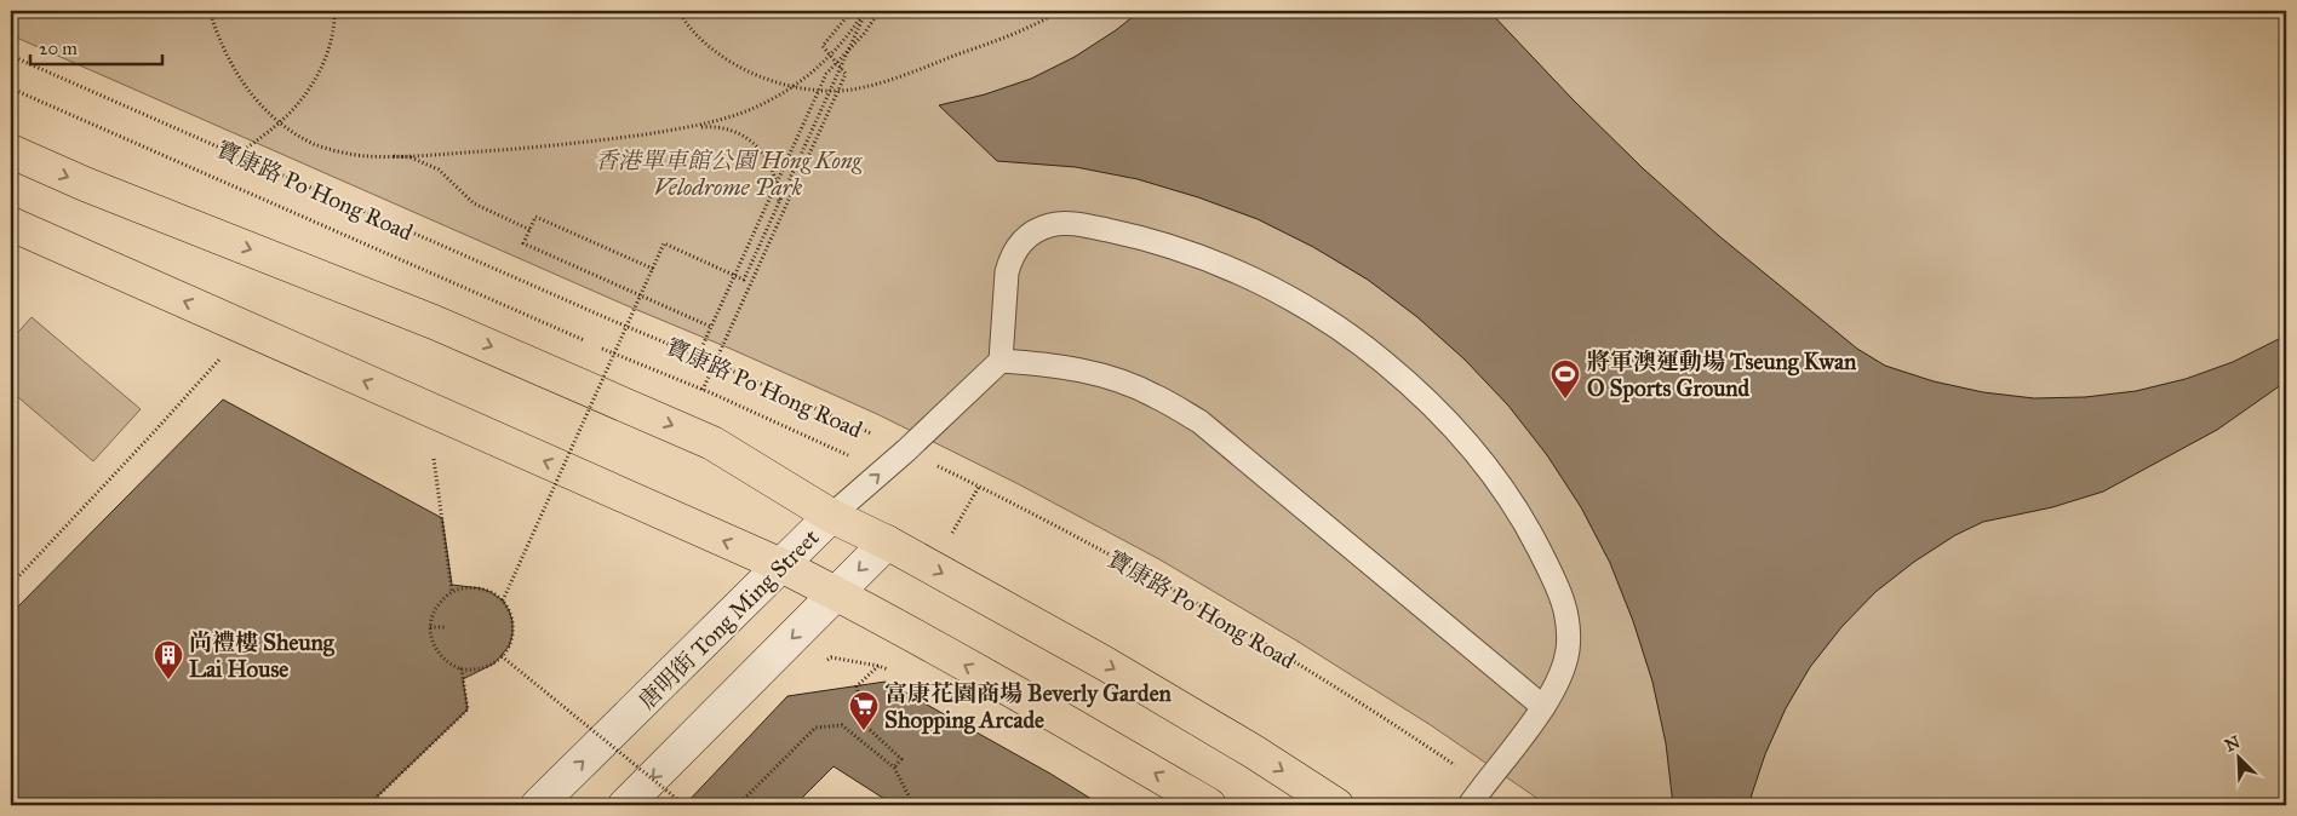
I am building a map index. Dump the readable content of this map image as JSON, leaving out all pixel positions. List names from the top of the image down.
{
  "streets": {
    "main road": ["唐明街 Tong Ming Street"],
    "path": ["寶康路 Po Hong Road"]
  },
  "crossings": [
    ["寶康路 Po Hong Road", "唐明街 Tong Ming Street"]
  ],
  "one_way": ["唐明街 Tong Ming Street"],
  "parks": ["香港單車館公園 Hong Kong Velodrome Park"],
  "places": {
    "sports": ["將軍澳運動場 Tseung Kwan O Sports Ground"],
    "building": ["尚禮樓 Sheung Lai House"],
    "supermarket": ["富康花園商場 Beverly Garden Shopping Arcade"]
  },
  "scale_bar": "20 m",
  "north": "top left"
}
